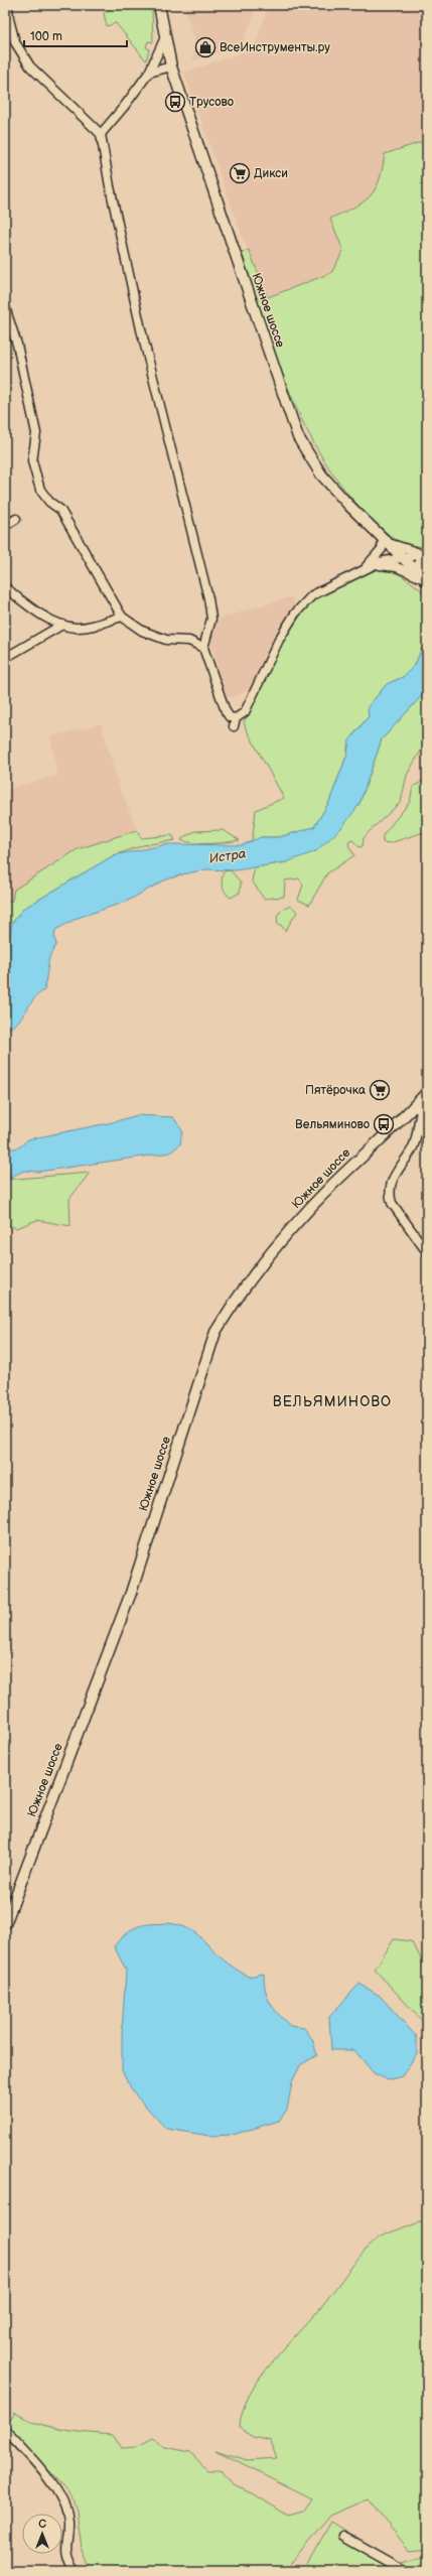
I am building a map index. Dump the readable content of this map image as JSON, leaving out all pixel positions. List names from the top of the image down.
{
  "streets": {
    "main road": ["Южное шоссе"]
  },
  "districts": ["ВЕЛЬЯМИНОВО"],
  "water": ["Истра"],
  "places": {
    "shop": ["ВсеИнструменты.ру"],
    "bus stop": ["Трусово", "Вельяминово"],
    "supermarket": ["Дикси", "Пятёрочка"]
  },
  "scale_bar": "100 m",
  "north": "top"
}
